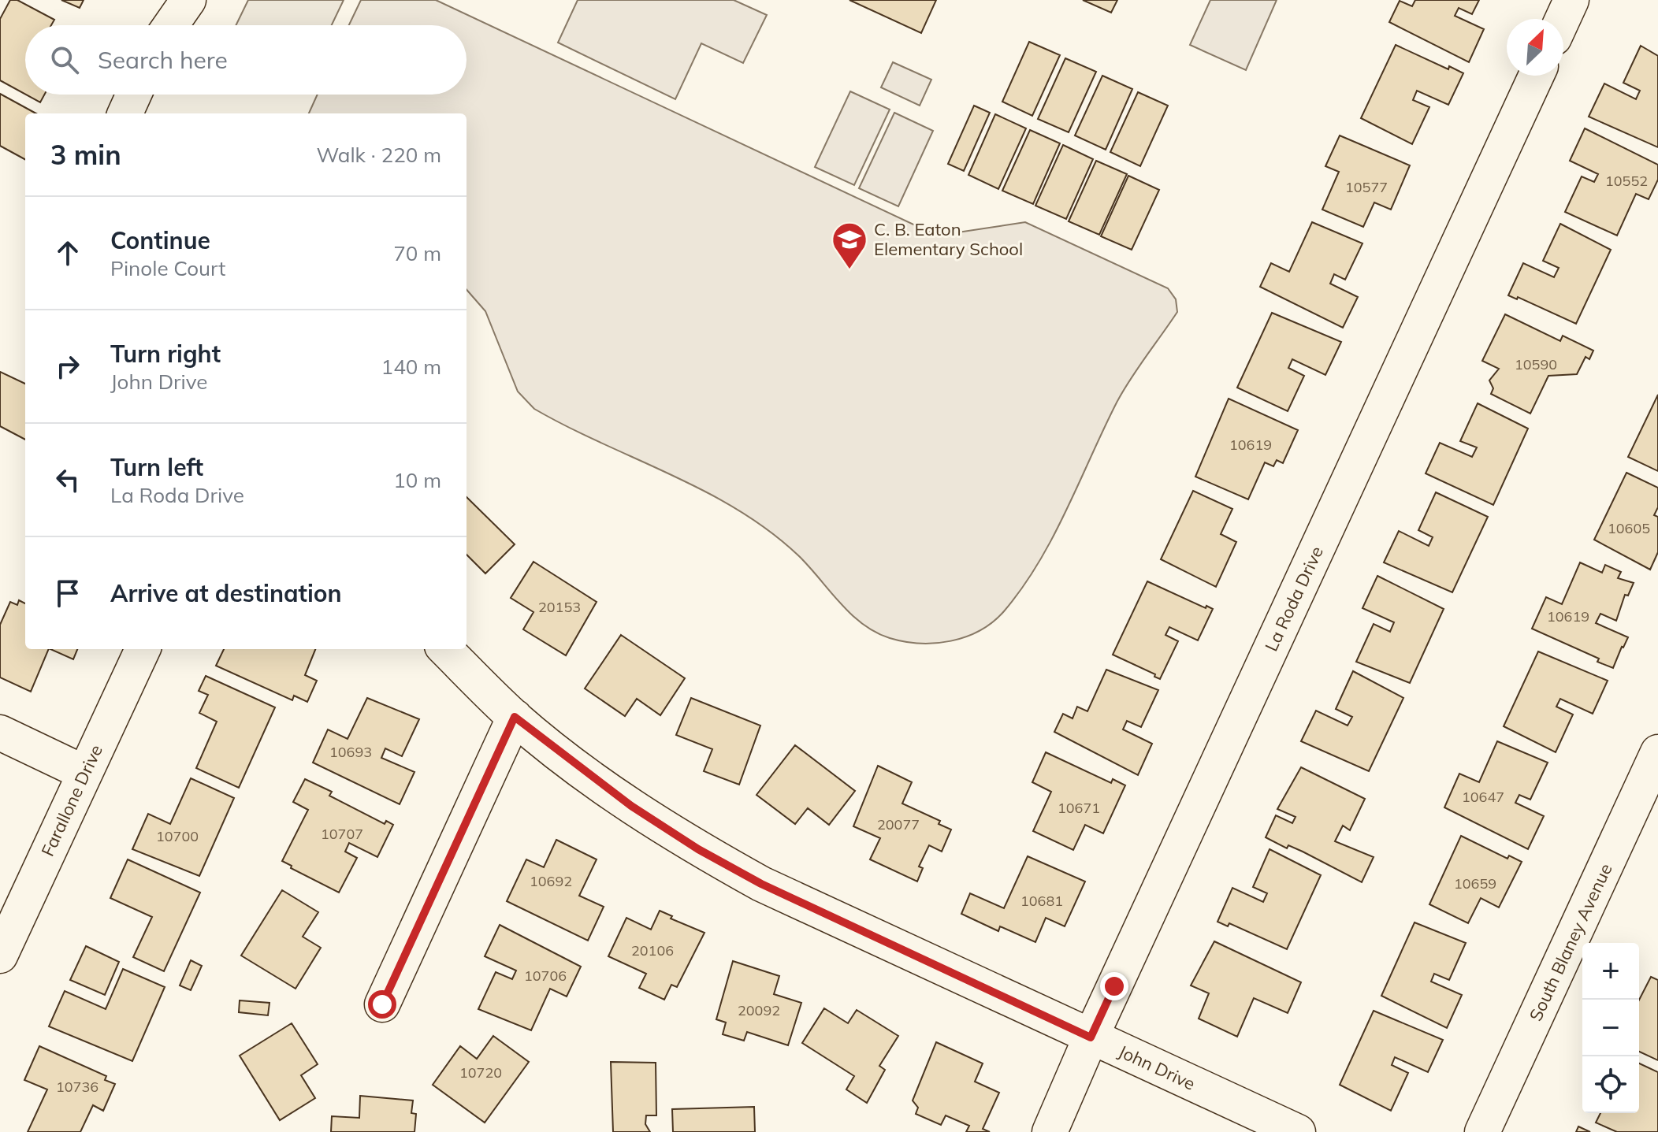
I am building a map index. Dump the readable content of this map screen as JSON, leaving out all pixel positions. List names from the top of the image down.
{
  "streets": {
    "street": [
      "La Roda Drive",
      "Farallone Drive",
      "South Blaney Avenue",
      "John Drive"
    ]
  },
  "crossings": [
    ["La Roda Drive", "John Drive"]
  ],
  "places": {
    "school or university": ["C. B. Eaton Elementary School"]
  },
  "house_numbers": [
    "10552",
    "10577",
    "10590",
    "10619",
    "10605",
    "20153",
    "10619",
    "10693",
    "10647",
    "10671",
    "20077",
    "10707",
    "10700",
    "10692",
    "10659",
    "10681",
    "20106",
    "10706",
    "20092",
    "10720",
    "10736"
  ],
  "north": "top right",
  "page": {
    "search": "Search here",
    "heading": ["3 min", "Walk · 220 m"],
    "list": [
      ["Continue", "Pinole Court", "70 m"],
      ["Turn right", "John Drive", "140 m"],
      ["Turn left", "La Roda Drive", "10 m"],
      "Arrive at destination"
    ],
    "map_buttons": ["+", "−"]
  }
}
